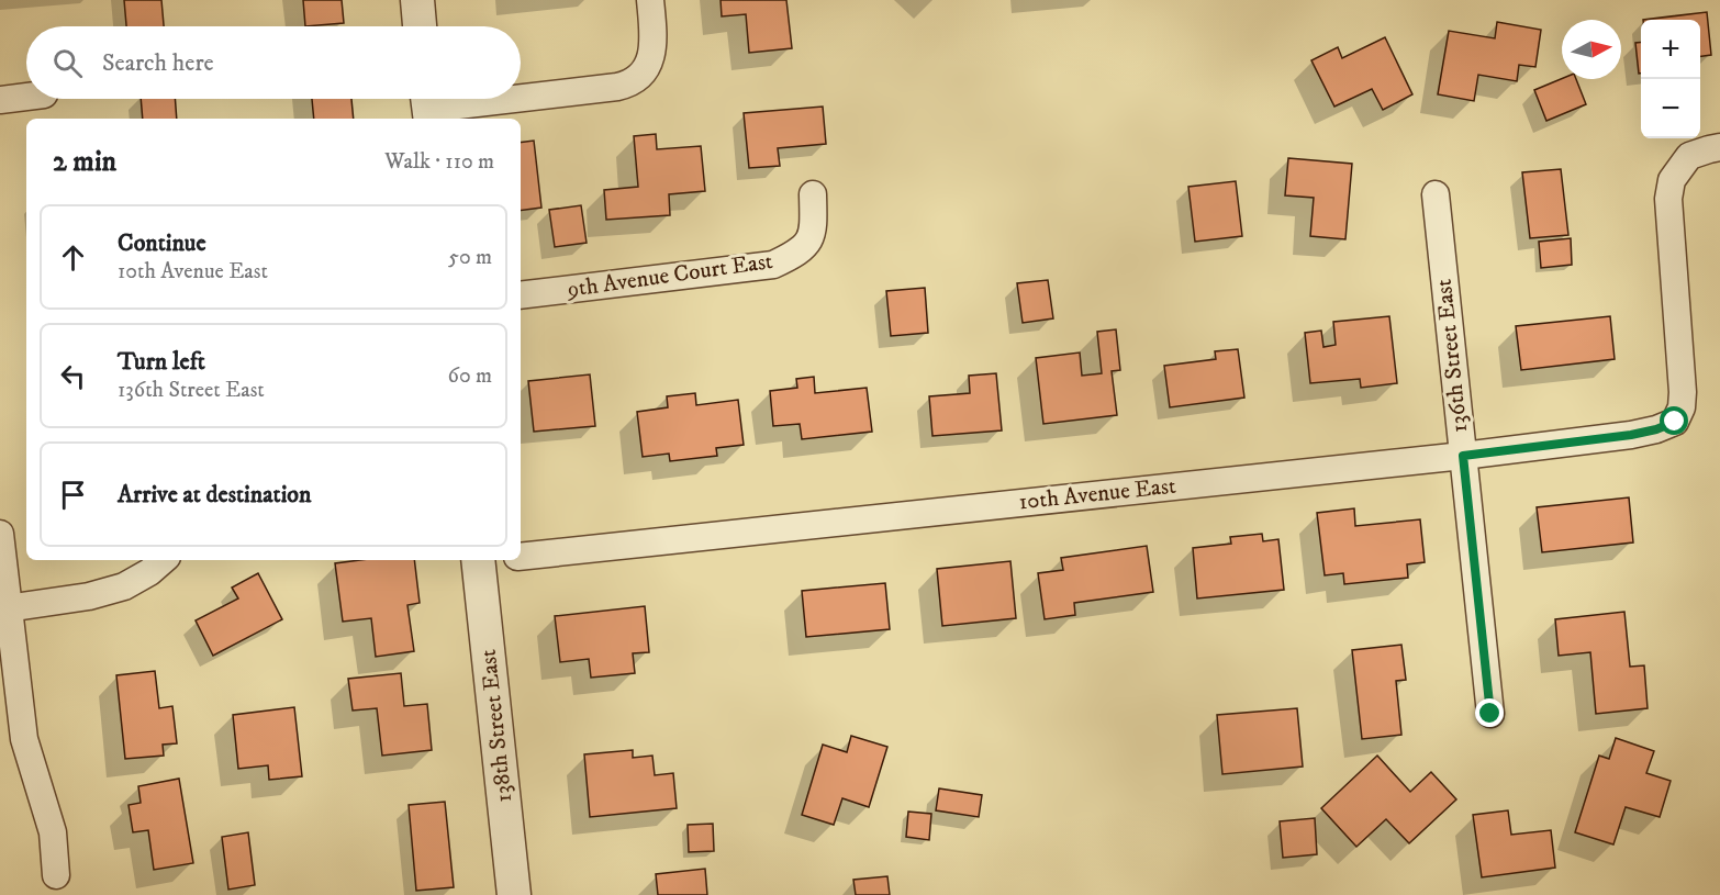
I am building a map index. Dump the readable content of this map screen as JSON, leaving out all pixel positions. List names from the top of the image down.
{
  "streets": {
    "street": [
      "9th Avenue Court East",
      "136th Street East",
      "10th Avenue East",
      "138th Street East"
    ]
  },
  "crossings": [
    ["136th Street East", "10th Avenue East"]
  ],
  "north": "right",
  "page": {
    "map_buttons": ["+", "−"],
    "search": "Search here",
    "heading": ["2 min", "Walk · 110 m"],
    "list": [
      ["Continue", "10th Avenue East", "50 m"],
      ["Turn left", "136th Street East", "60 m"],
      "Arrive at destination"
    ]
  }
}
